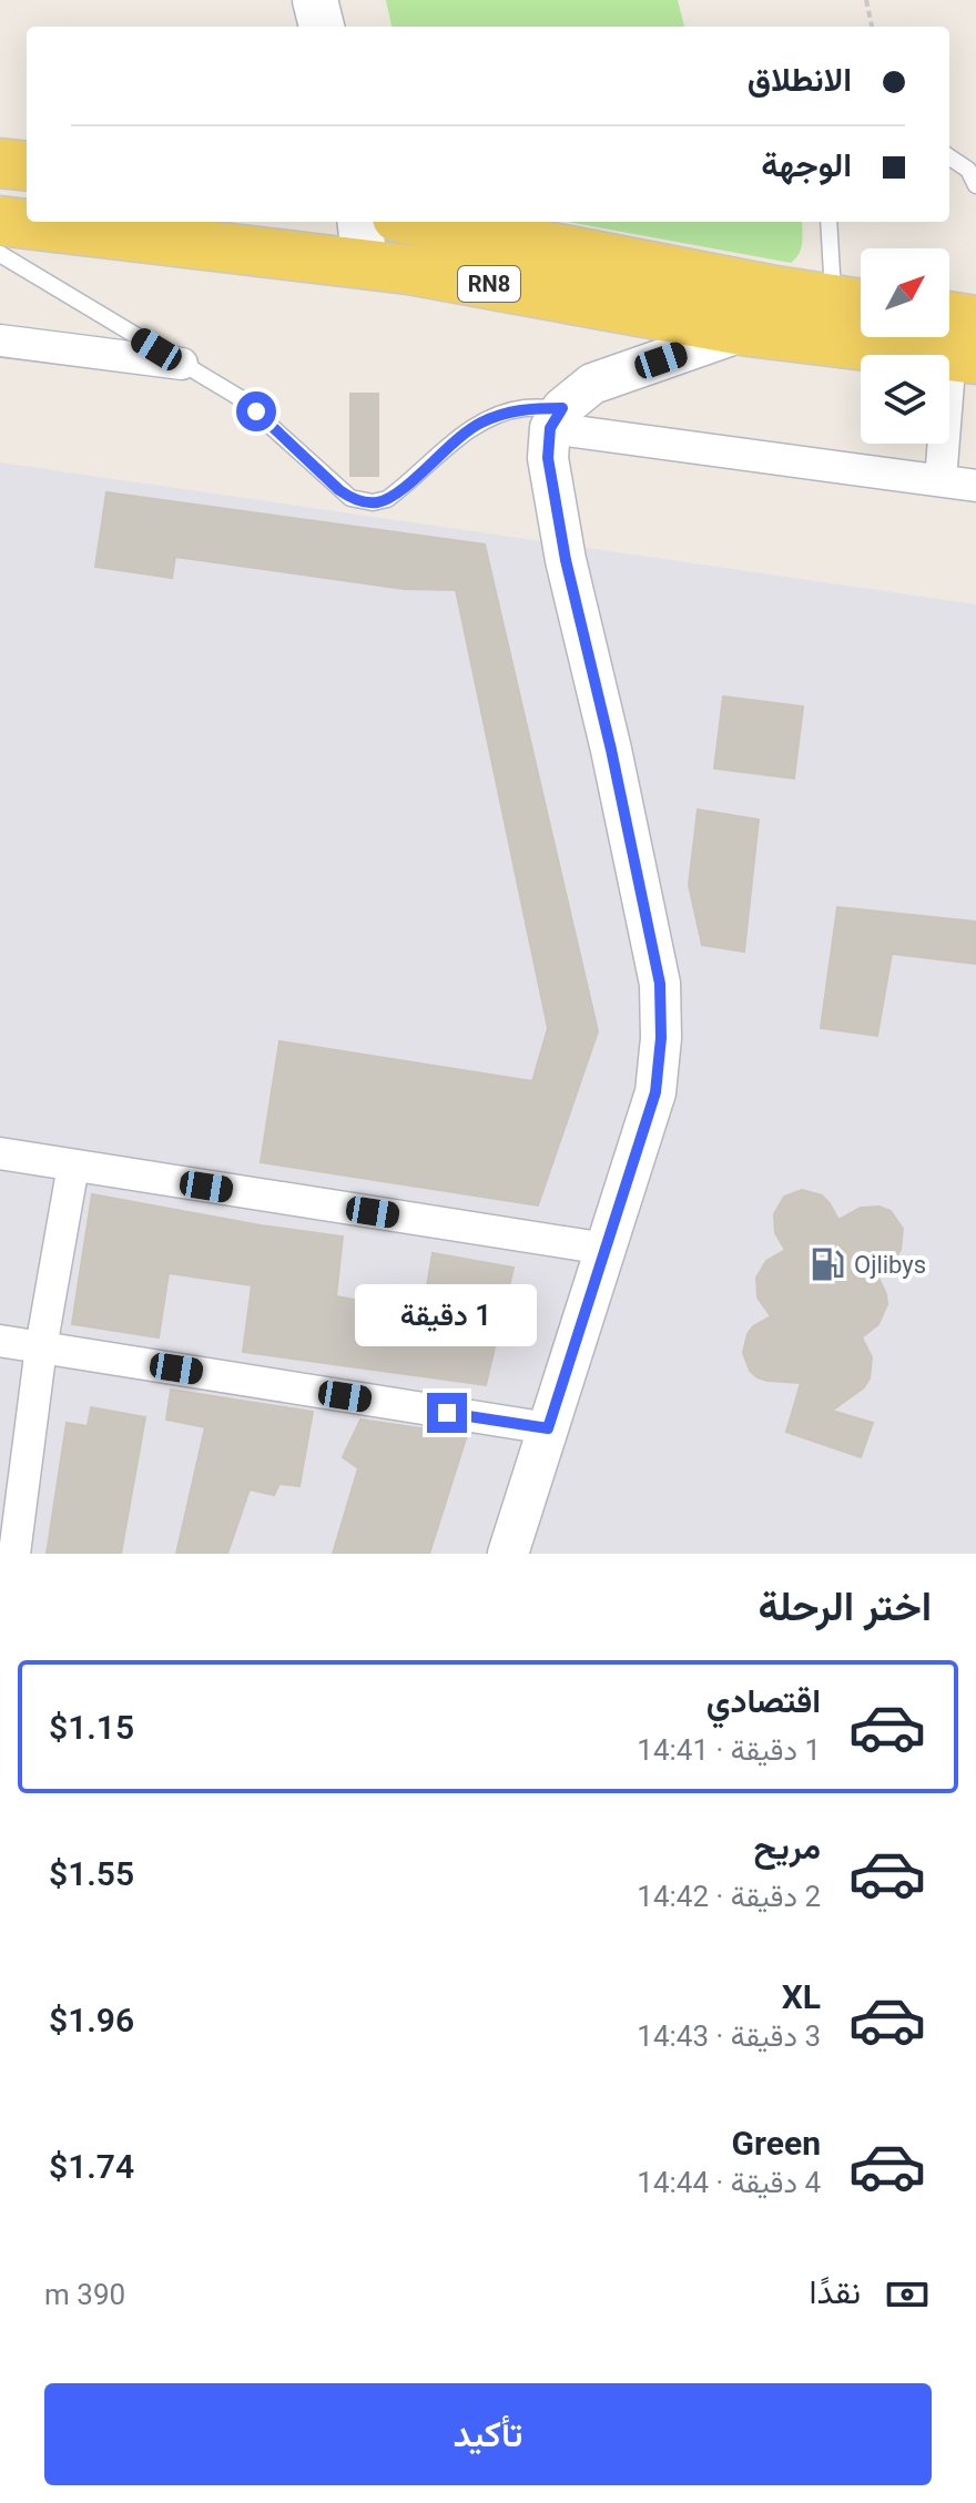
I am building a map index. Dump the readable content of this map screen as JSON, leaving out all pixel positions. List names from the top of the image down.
{
  "streets": {
    "main road": ["RN8"]
  },
  "places": {
    "fuel station": ["Ojlibys"]
  },
  "north": "top right",
  "page": {
    "banner": ["الانطلاق", "الوجهة"],
    "bubble": "1 دقيقة",
    "heading": "اختر الرحلة",
    "list": [
      {
        "name": "اقتصادي",
        "note": "1 دقيقة · 14:41",
        "value": "$1.15"
      },
      {
        "name": "مريح",
        "note": "2 دقيقة · 14:42",
        "value": "$1.55"
      },
      {
        "name": "XL",
        "note": "3 دقيقة · 14:43",
        "value": "$1.96"
      },
      {
        "name": "Green",
        "note": "4 دقيقة · 14:44",
        "value": "$1.74"
      }
    ],
    "pay": ["نقدًا", "390 m"],
    "buttons": "تأكيد"
  }
}
